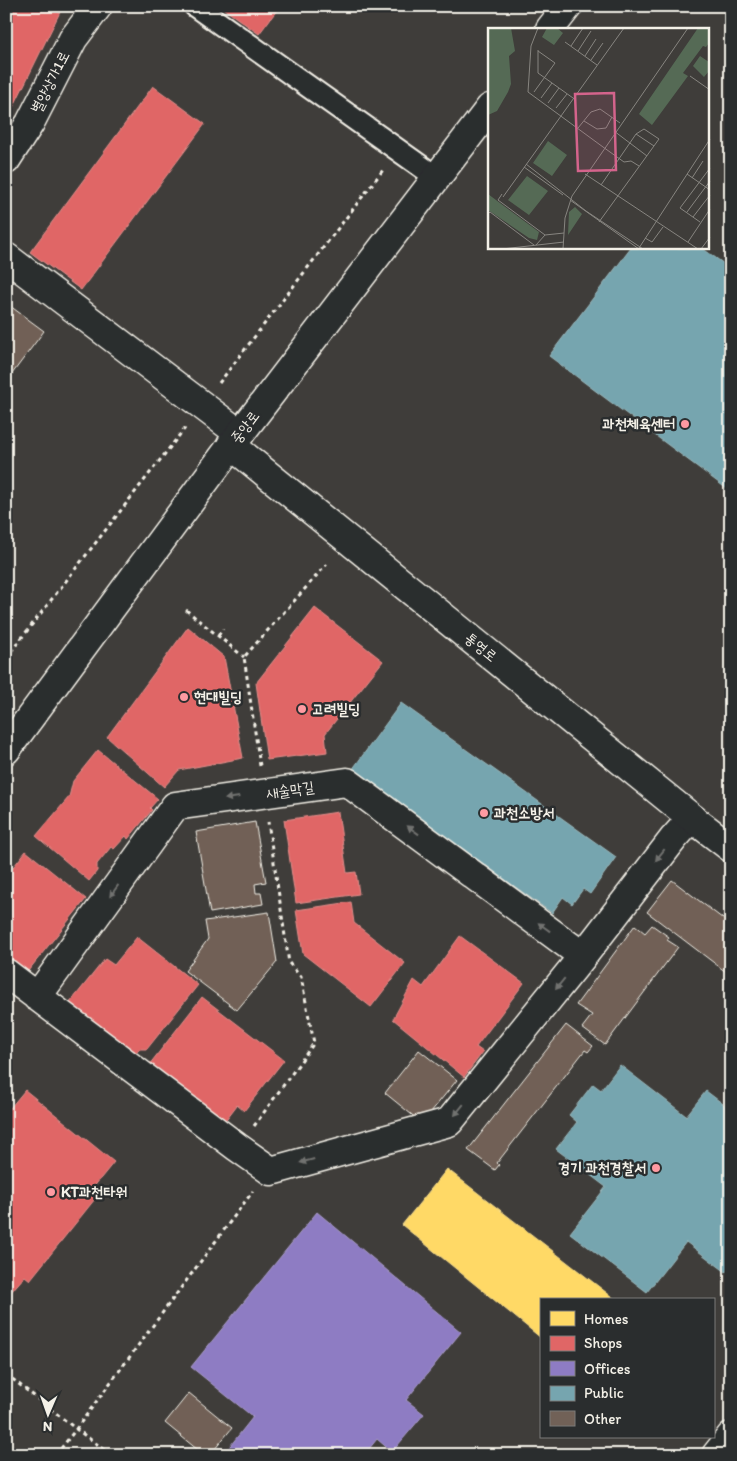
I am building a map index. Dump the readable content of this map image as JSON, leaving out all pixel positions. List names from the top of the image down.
{
  "streets": {
    "street": [
      "별양상가1로",
      "중앙로",
      "통영로",
      "새술막길"
    ]
  },
  "crossings": [
    ["중앙로", "통영로"]
  ],
  "places": [
    "과천체육센터",
    "현대빌딩",
    "고려빌딩",
    "과천소방서",
    "경기 과천경찰서",
    "KT과천타워"
  ],
  "legend": [
    "Homes",
    "Shops",
    "Offices",
    "Public",
    "Other"
  ],
  "north": "bottom"
}
